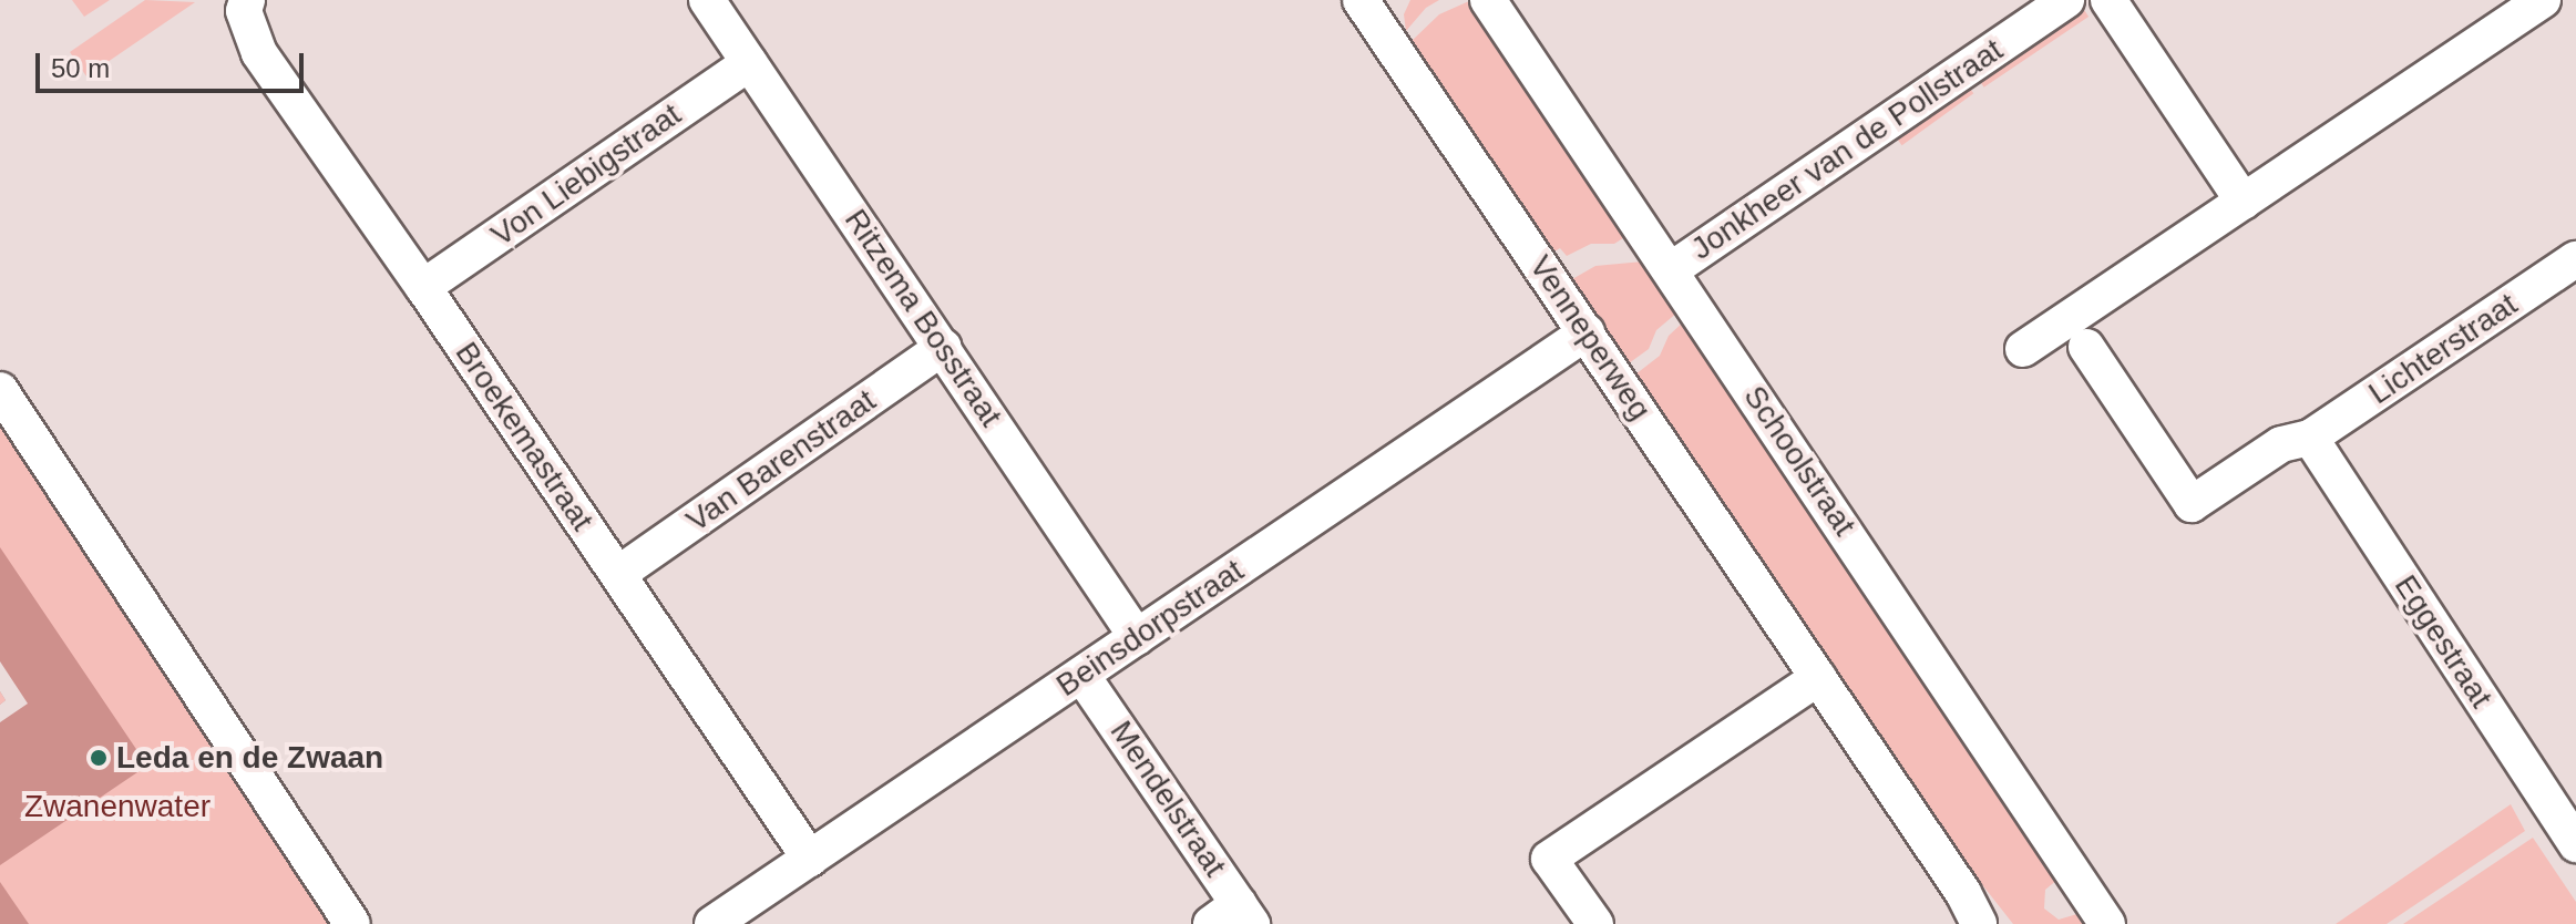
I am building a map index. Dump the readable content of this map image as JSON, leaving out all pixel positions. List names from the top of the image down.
{
  "streets": {
    "street": [
      "Jonkheer van de Pollstraat",
      "Von Liebigstraat",
      "Ritzema Bosstraat",
      "Venneperweg",
      "Lichterstraat",
      "Broekemastraat",
      "Van Barenstraat",
      "Schoolstraat",
      "Beinsdorpstraat",
      "Eggestraat",
      "Mendelstraat"
    ]
  },
  "crossings": [
    ["Jonkheer van de Pollstraat", "Schoolstraat"],
    ["Von Liebigstraat", "Ritzema Bosstraat"],
    ["Von Liebigstraat", "Broekemastraat"],
    ["Ritzema Bosstraat", "Van Barenstraat"],
    ["Ritzema Bosstraat", "Beinsdorpstraat"],
    ["Venneperweg", "Beinsdorpstraat"],
    ["Lichterstraat", "Eggestraat"],
    ["Broekemastraat", "Van Barenstraat"],
    ["Broekemastraat", "Beinsdorpstraat"],
    ["Beinsdorpstraat", "Mendelstraat"]
  ],
  "parks": ["Zwanenwater"],
  "places": ["Leda en de Zwaan"],
  "scale_bar": "50 m"
}
